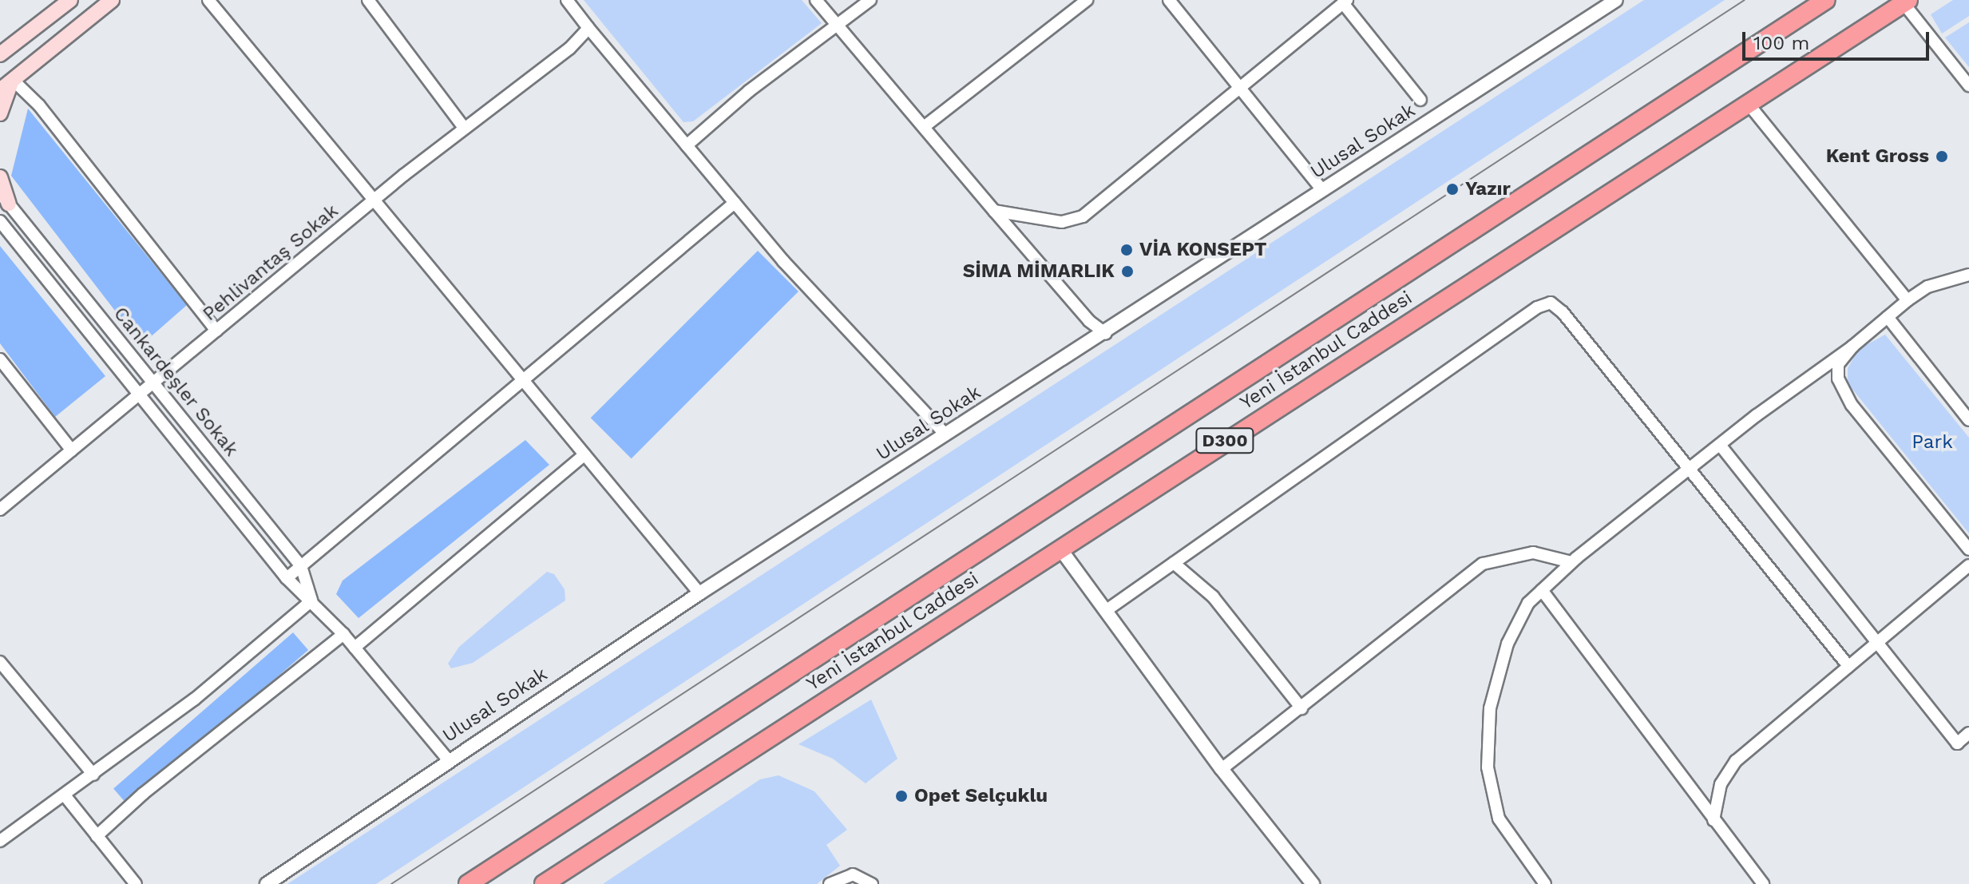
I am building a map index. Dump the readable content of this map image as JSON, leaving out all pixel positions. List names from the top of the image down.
{
  "streets": {
    "highway": ["Yeni İstanbul Caddesi", "D300"],
    "street": ["Ulusal Sokak", "Pehlivantaş Sokak", "Cankardeşler Sokak"]
  },
  "crossings": [
    ["Ulusal Sokak", "Cankardeşler Sokak"],
    ["Pehlivantaş Sokak", "Cankardeşler Sokak"]
  ],
  "parks": ["Park"],
  "places": [
    "Kent Gross",
    "Yazır",
    "VİA KONSEPT",
    "SİMA MİMARLIK",
    "Opet Selçuklu"
  ],
  "scale_bar": "100 m"
}
